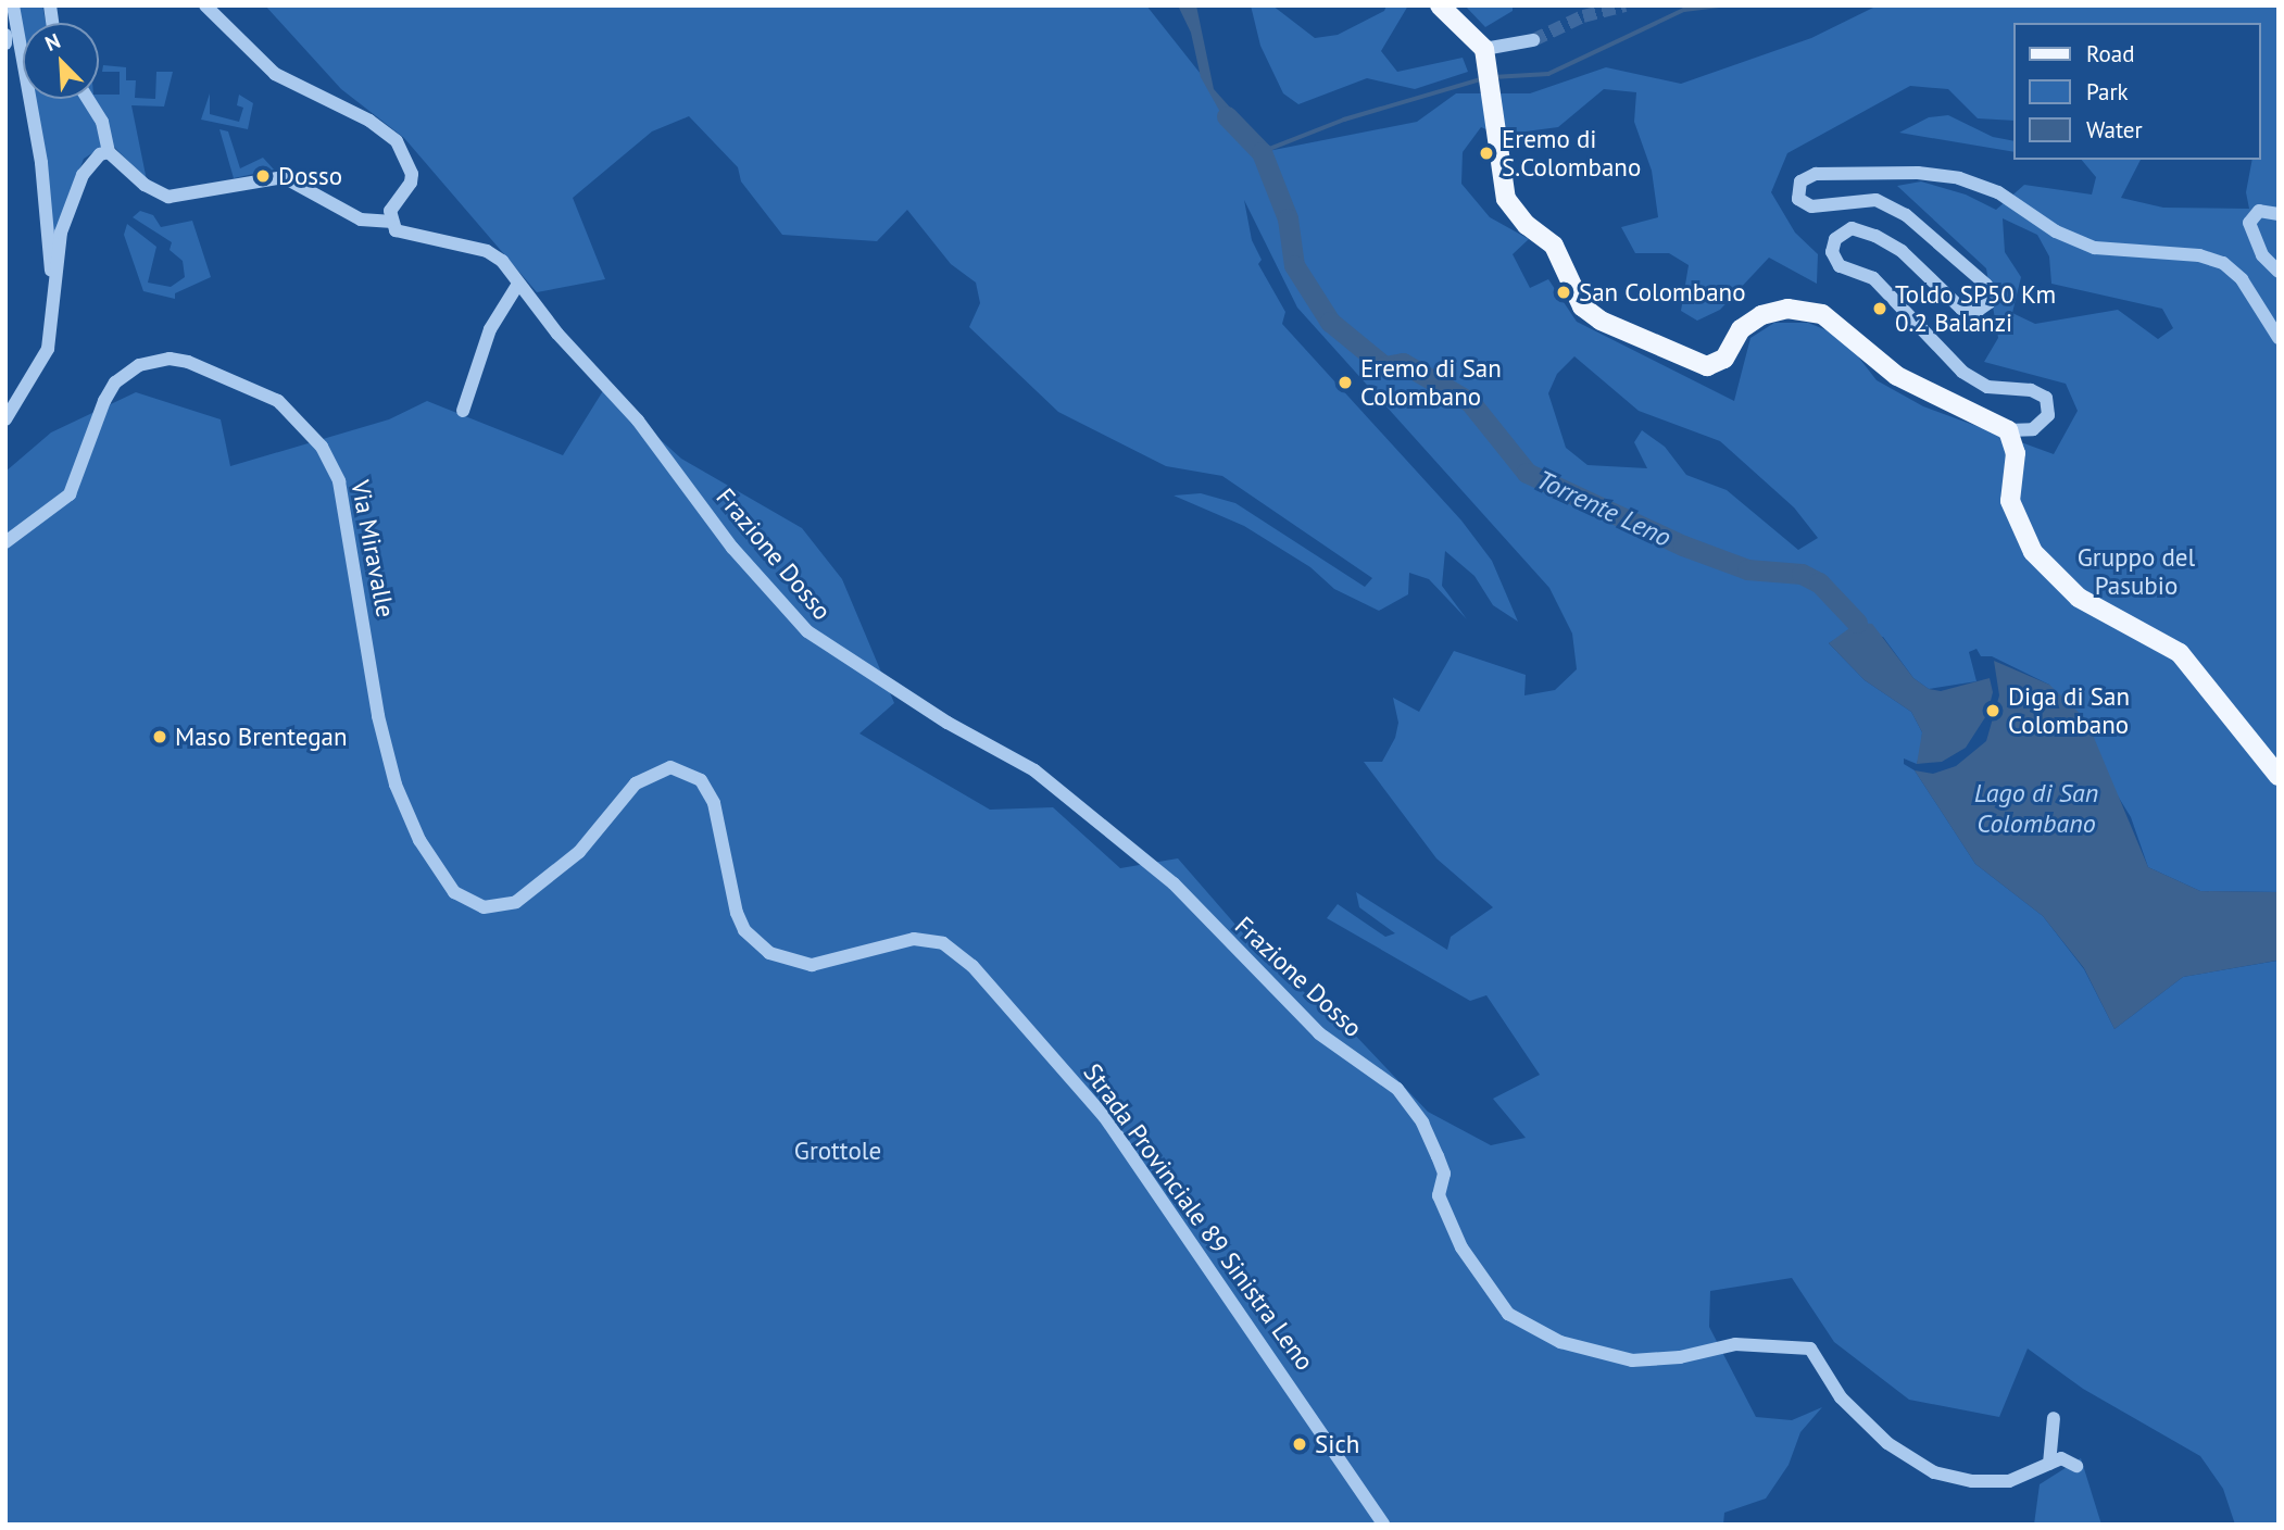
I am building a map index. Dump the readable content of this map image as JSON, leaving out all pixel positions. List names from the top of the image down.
{
  "streets": {
    "street": ["Via Miravalle", "Frazione Dosso", "Strada Provinciale 89 Sinistra Leno"]
  },
  "crossings": [
    ["Via Miravalle", "Strada Provinciale 89 Sinistra Leno"]
  ],
  "water": ["Torrente Leno", "Lago di San Colombano"],
  "parks": ["Gruppo del Pasubio", "Grottole"],
  "places": [
    "Eremo di S.Colombano",
    "Dosso",
    "San Colombano",
    "Toldo SP50 Km 0.2 Balanzi",
    "Eremo di San Colombano",
    "Diga di San Colombano",
    "Maso Brentegan",
    "Sich"
  ],
  "legend": ["Road", "Park", "Water"],
  "north": "top left"
}
